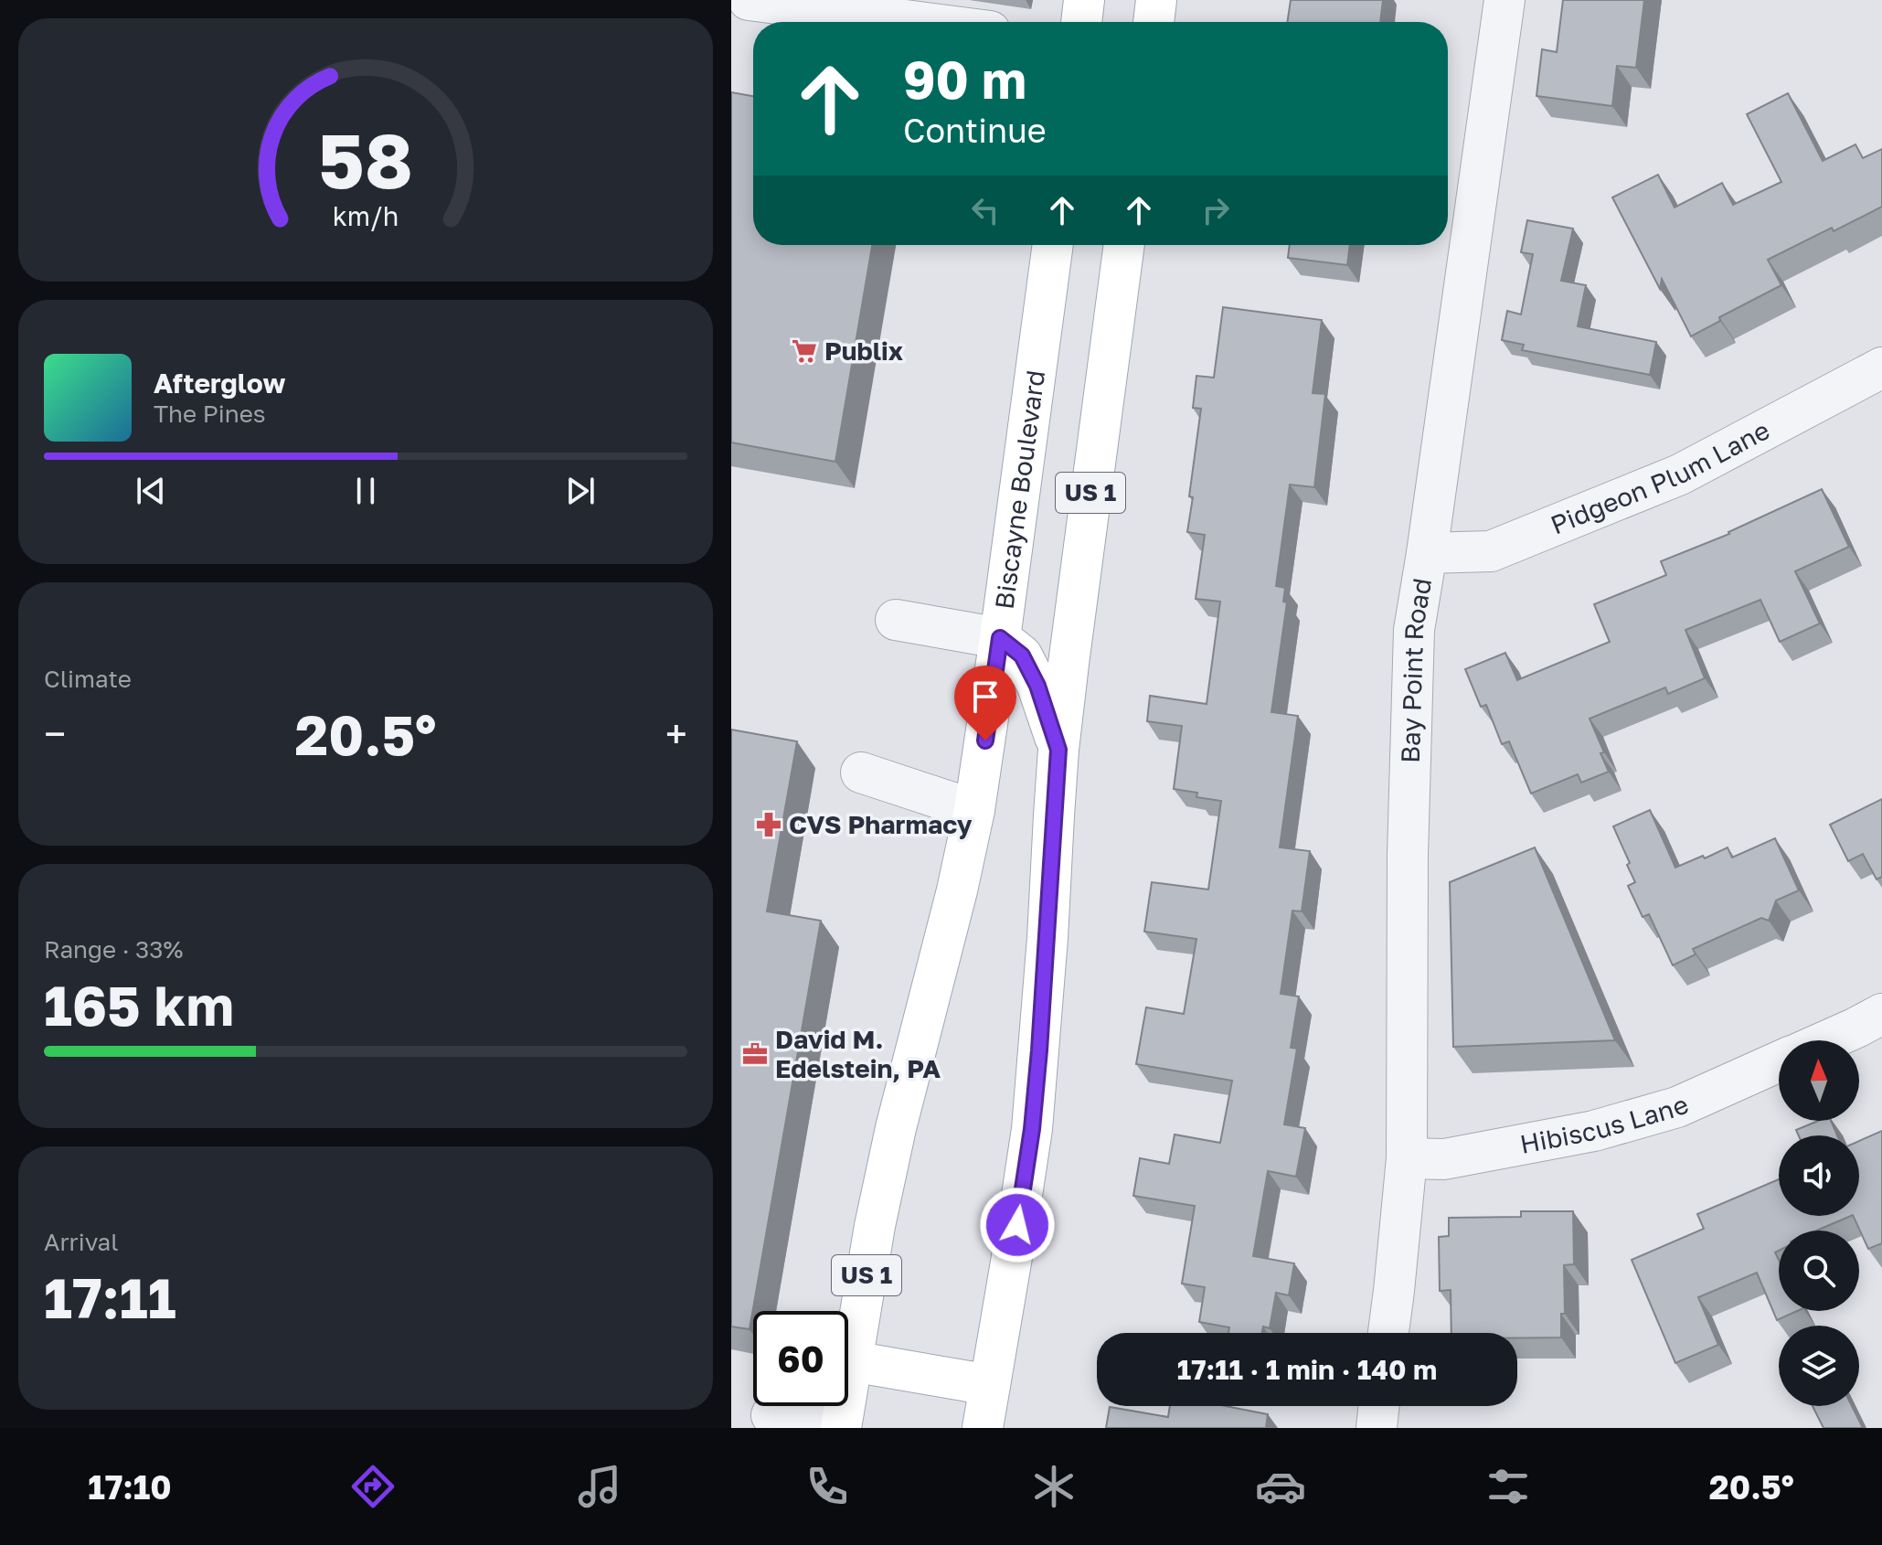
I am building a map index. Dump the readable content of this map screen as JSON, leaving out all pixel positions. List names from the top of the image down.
{
  "streets": {
    "main road": ["Biscayne Boulevard", "US 1"],
    "street": ["Pidgeon Plum Lane", "Bay Point Road", "Hibiscus Lane"]
  },
  "crossings": [
    ["Pidgeon Plum Lane", "Bay Point Road"],
    ["Bay Point Road", "Hibiscus Lane"]
  ],
  "places": {
    "supermarket": ["Publix"],
    "pharmacy": ["CVS Pharmacy"],
    "office": ["David M. Edelstein, PA"]
  },
  "north": "top",
  "page": {
    "turn": ["90 m", "Continue"],
    "song": ["Afterglow", "The Pines"],
    "tile": [
      "Climate",
      ["Range · 33%", "165 km"],
      ["Arrival", "17:11"]
    ],
    "heat": ["−", "20.5°", "+"],
    "limit": "60",
    "trip": "17:11 · 1 min · 140 m",
    "tabs": ["17:10", "20.5°"],
    "gauge": ["58", "km/h"]
  }
}
